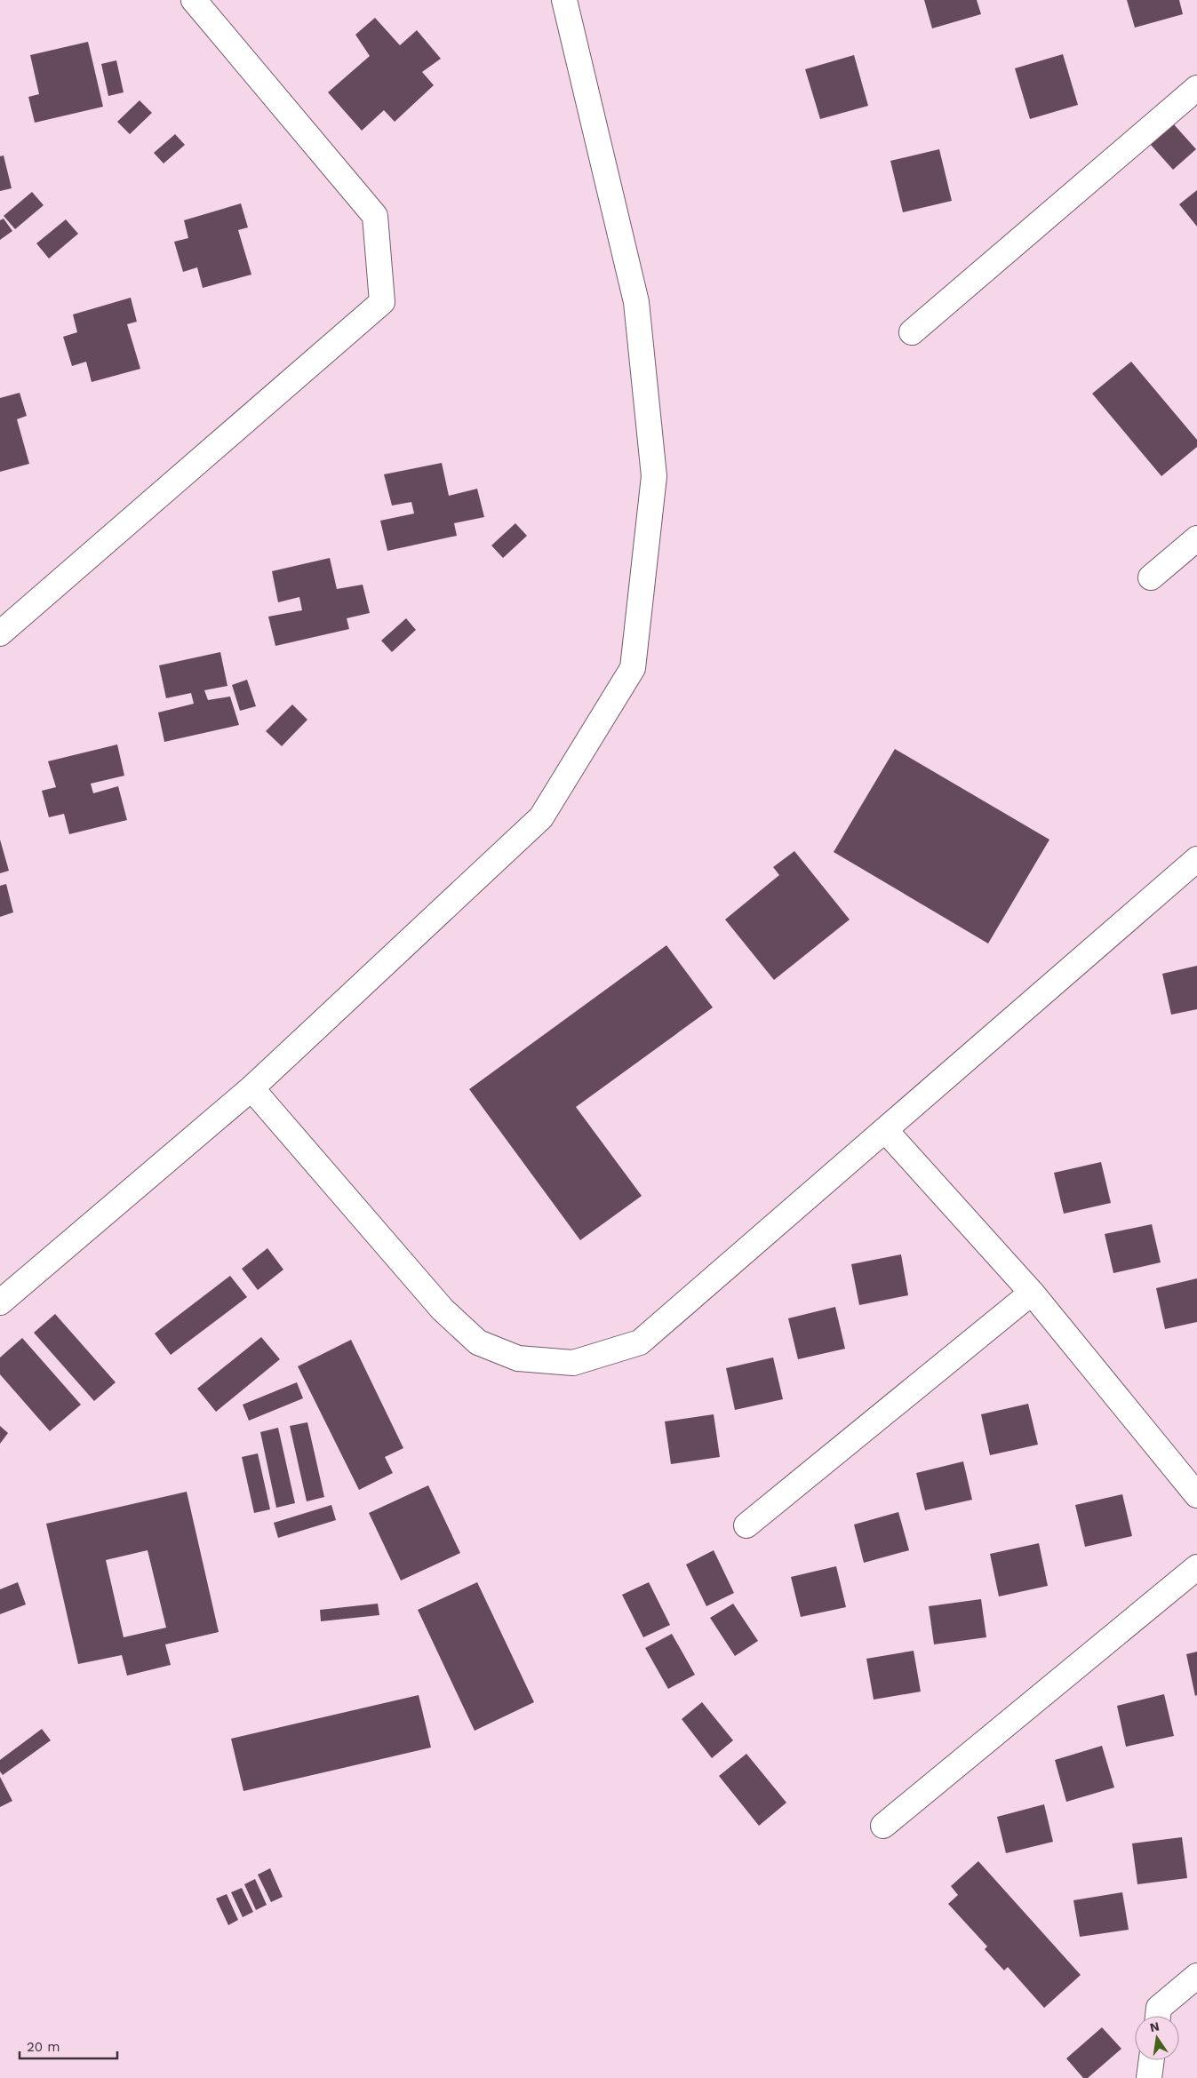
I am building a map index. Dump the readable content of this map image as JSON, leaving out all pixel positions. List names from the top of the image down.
{
  "scale_bar": "20 m",
  "north": "top"
}
